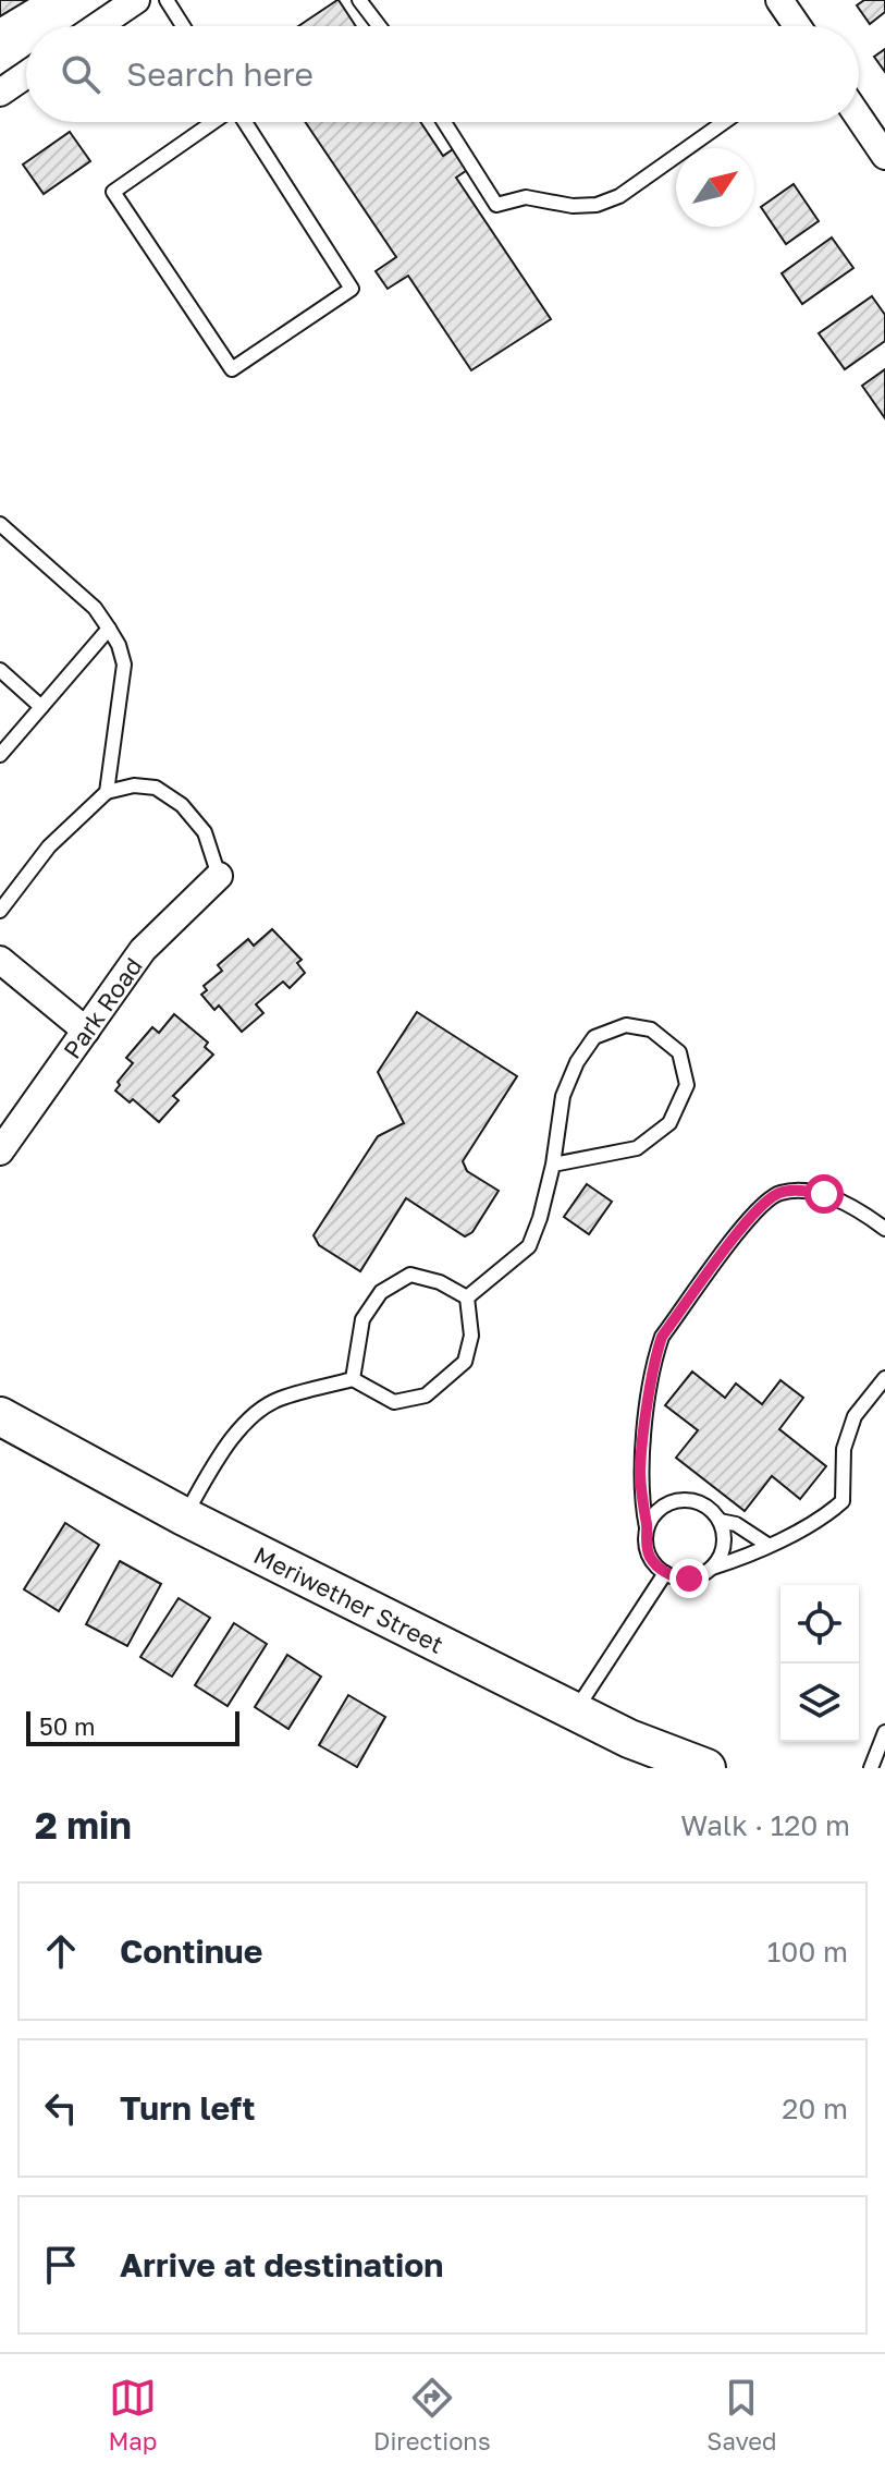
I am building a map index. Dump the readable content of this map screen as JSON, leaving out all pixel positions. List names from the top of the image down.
{
  "streets": {
    "street": ["Park Road", "Meriwether Street"]
  },
  "scale_bar": "50 m",
  "north": "top right",
  "page": {
    "search": "Search here",
    "scale": "50 m",
    "heading": ["2 min", "Walk · 120 m"],
    "list": [
      ["Continue", "100 m"],
      ["Turn left", "20 m"],
      "Arrive at destination"
    ],
    "nav": ["Map", "Directions", "Saved"]
  }
}
